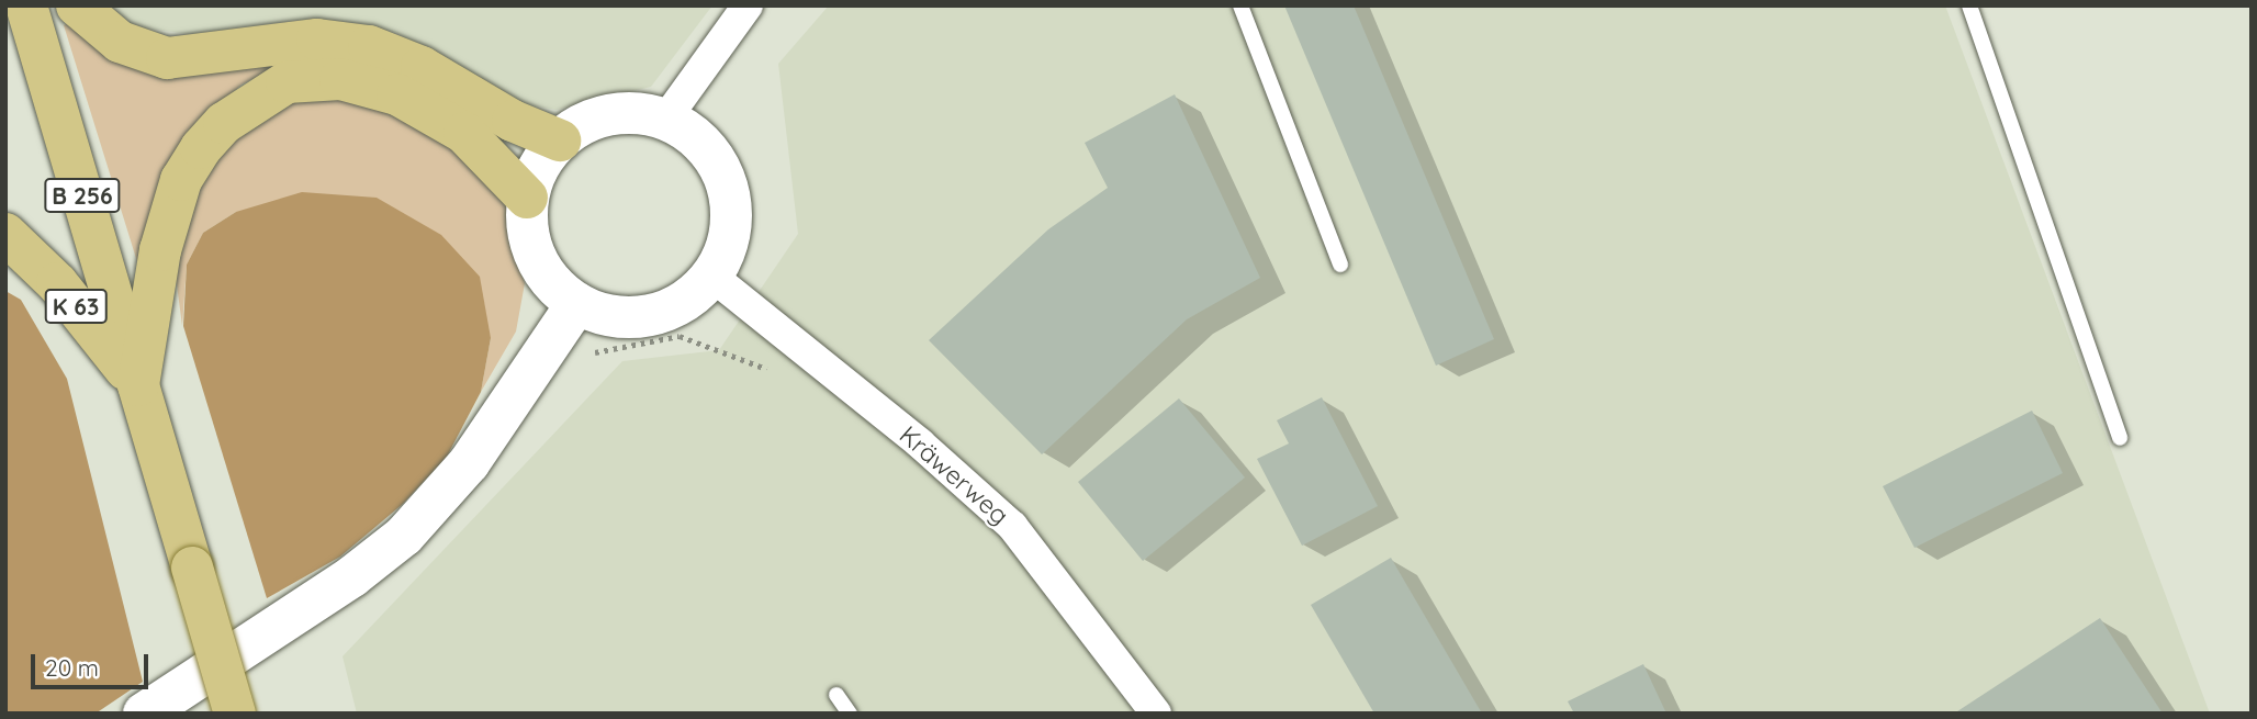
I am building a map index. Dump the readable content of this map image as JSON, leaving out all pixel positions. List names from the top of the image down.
{
  "streets": {
    "main road": ["B 256", "K 63"],
    "street": ["Kräwerweg"]
  },
  "crossings": [
    ["B 256", "K 63"]
  ],
  "scale_bar": "20 m"
}
